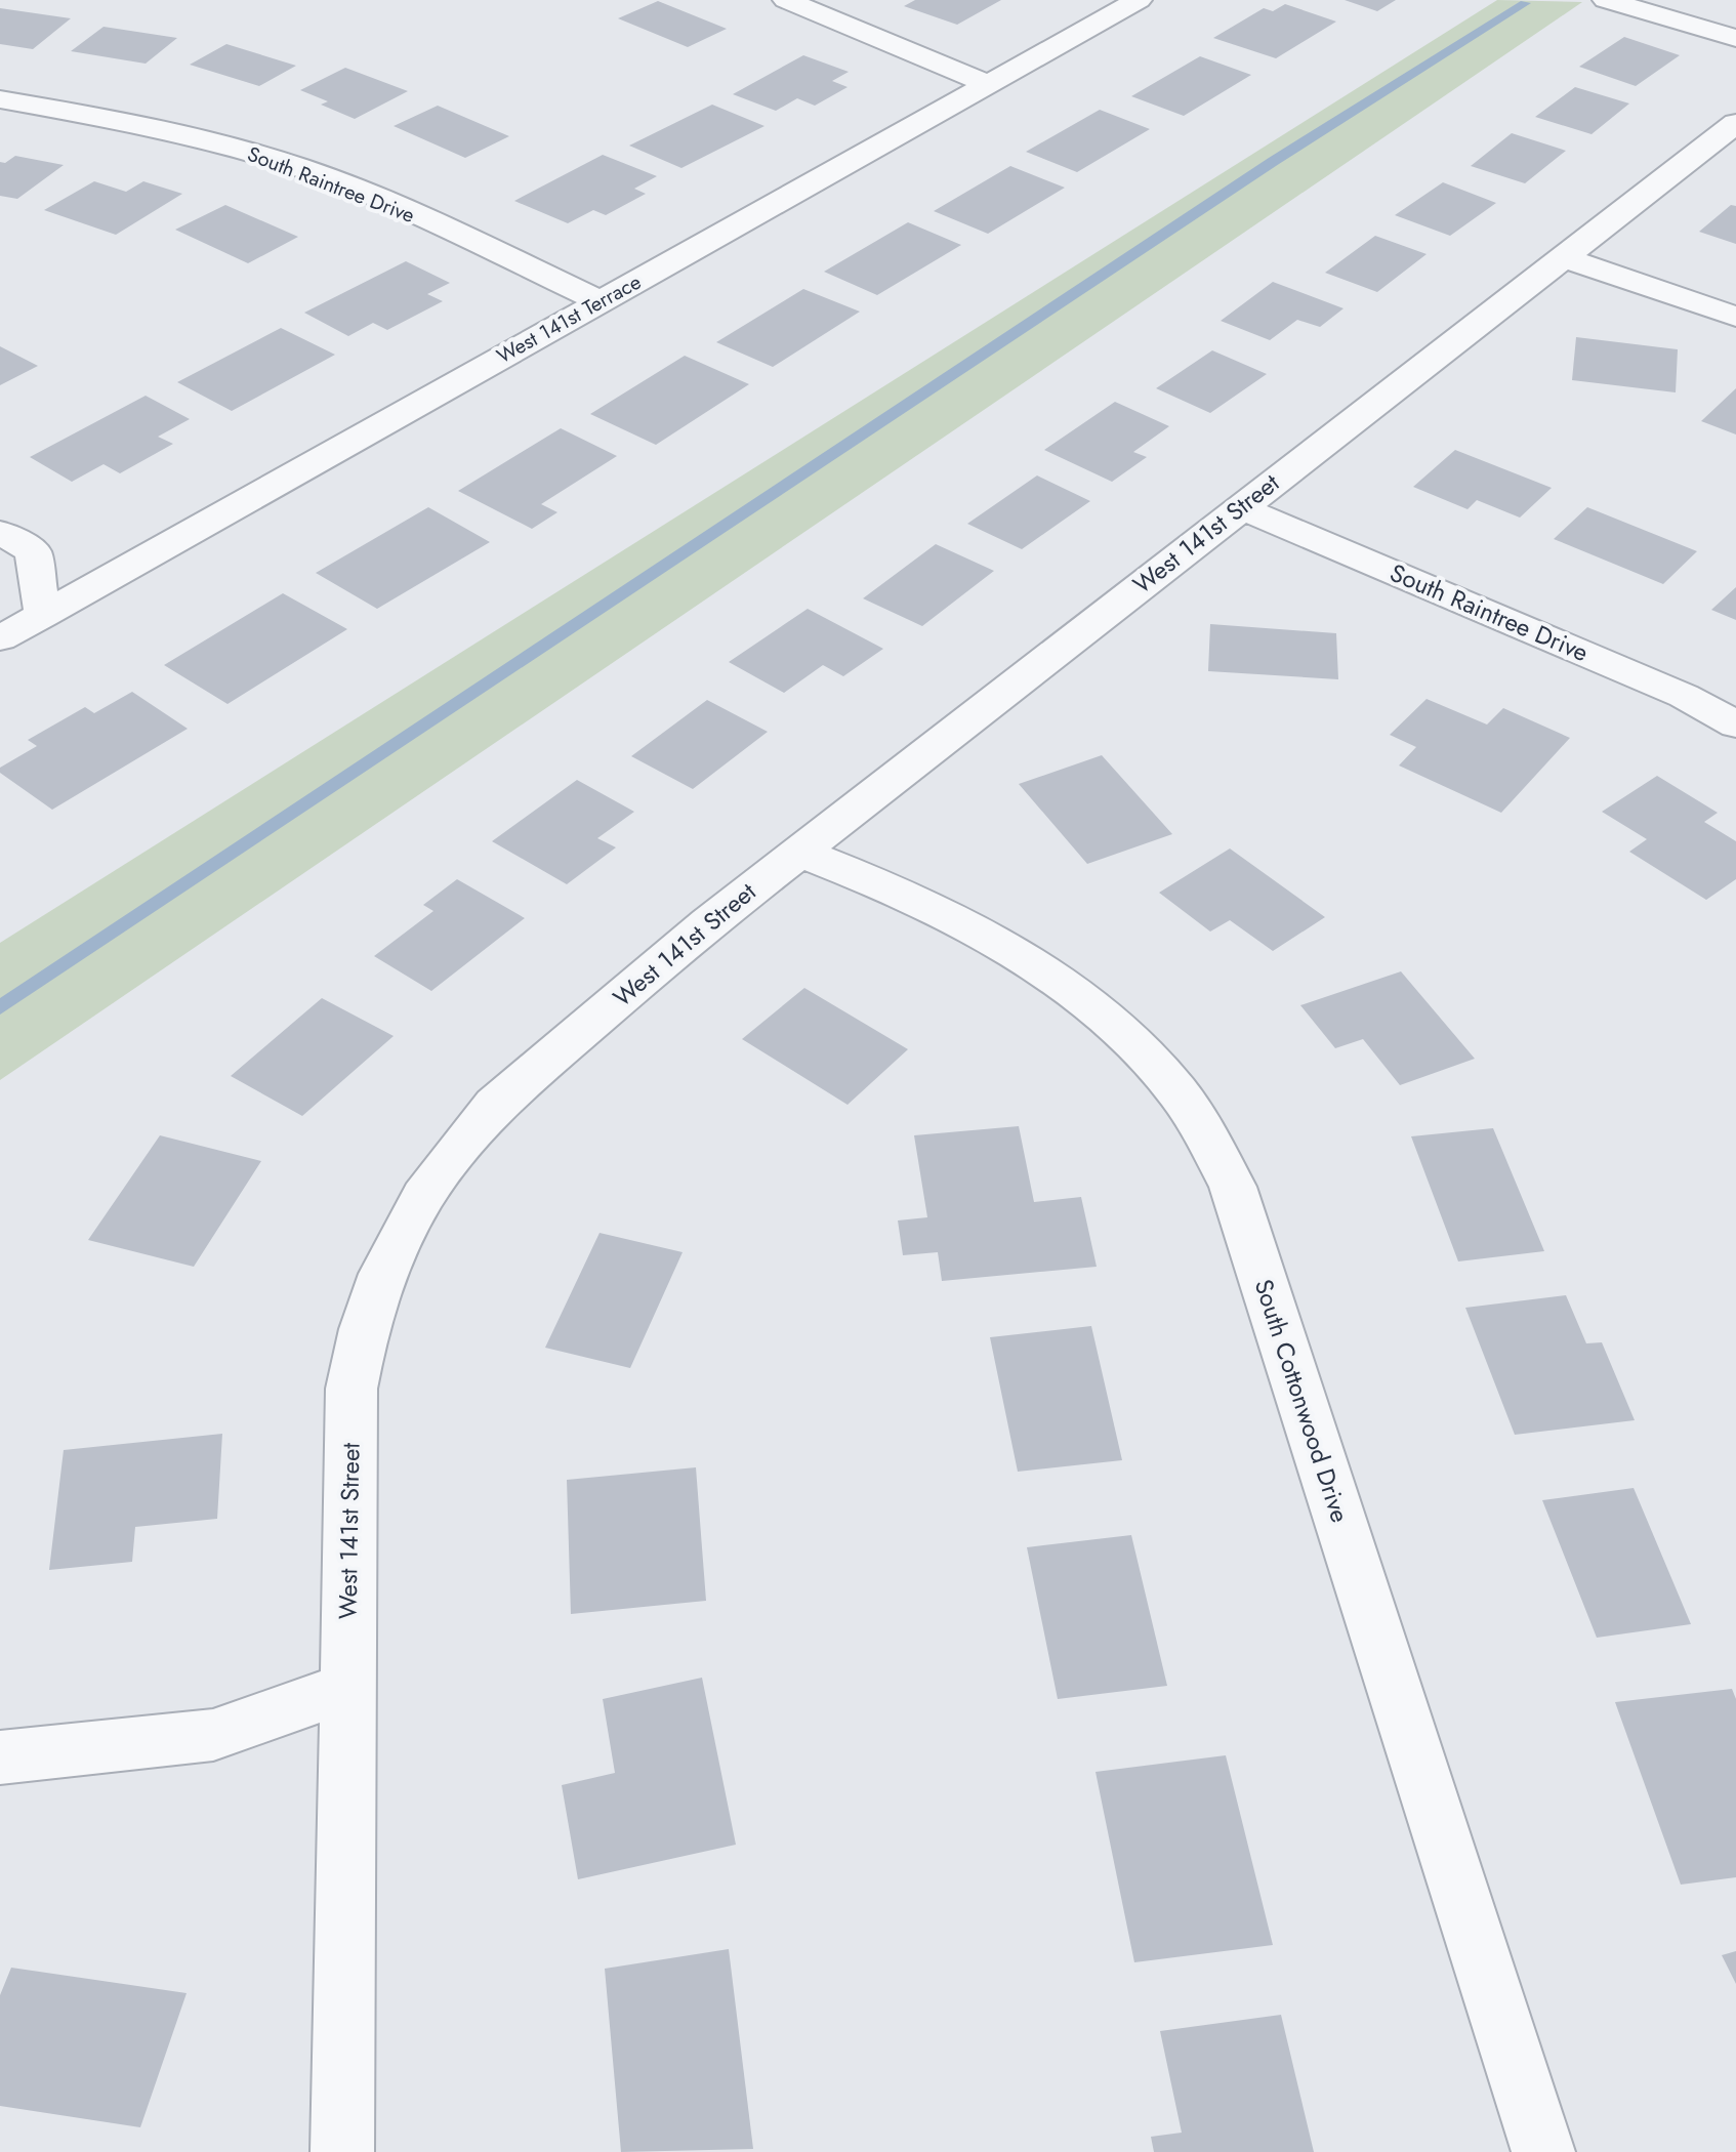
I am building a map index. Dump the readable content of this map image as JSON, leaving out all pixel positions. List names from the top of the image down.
{
  "streets": {
    "street": [
      "South Raintree Drive",
      "West 141st Terrace",
      "West 141st Street",
      "South Cottonwood Drive"
    ]
  },
  "crossings": [
    ["South Raintree Drive", "West 141st Terrace"],
    ["South Raintree Drive", "West 141st Street"],
    ["West 141st Street", "South Cottonwood Drive"]
  ]
}
